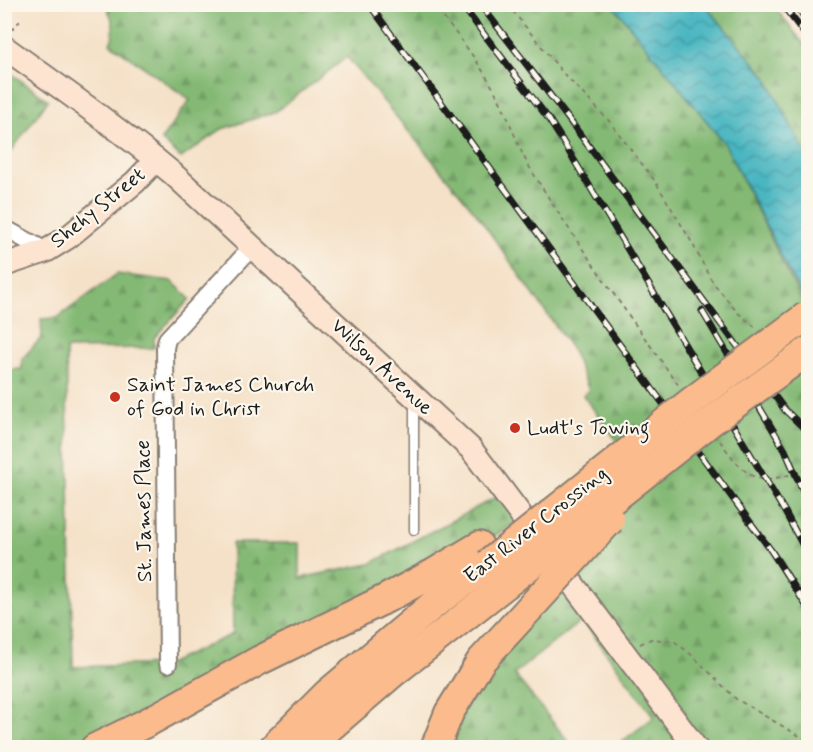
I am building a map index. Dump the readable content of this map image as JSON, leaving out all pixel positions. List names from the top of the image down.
{
  "streets": {
    "highway": ["East River Crossing"],
    "main road": ["Shehy Street", "Wilson Avenue"],
    "street": ["St. James Place"]
  },
  "crossings": [
    ["Shehy Street", "Wilson Avenue"],
    ["Wilson Avenue", "St. James Place"]
  ],
  "places": ["Saint James Church of God in Christ", "Ludt's Towing"]
}
